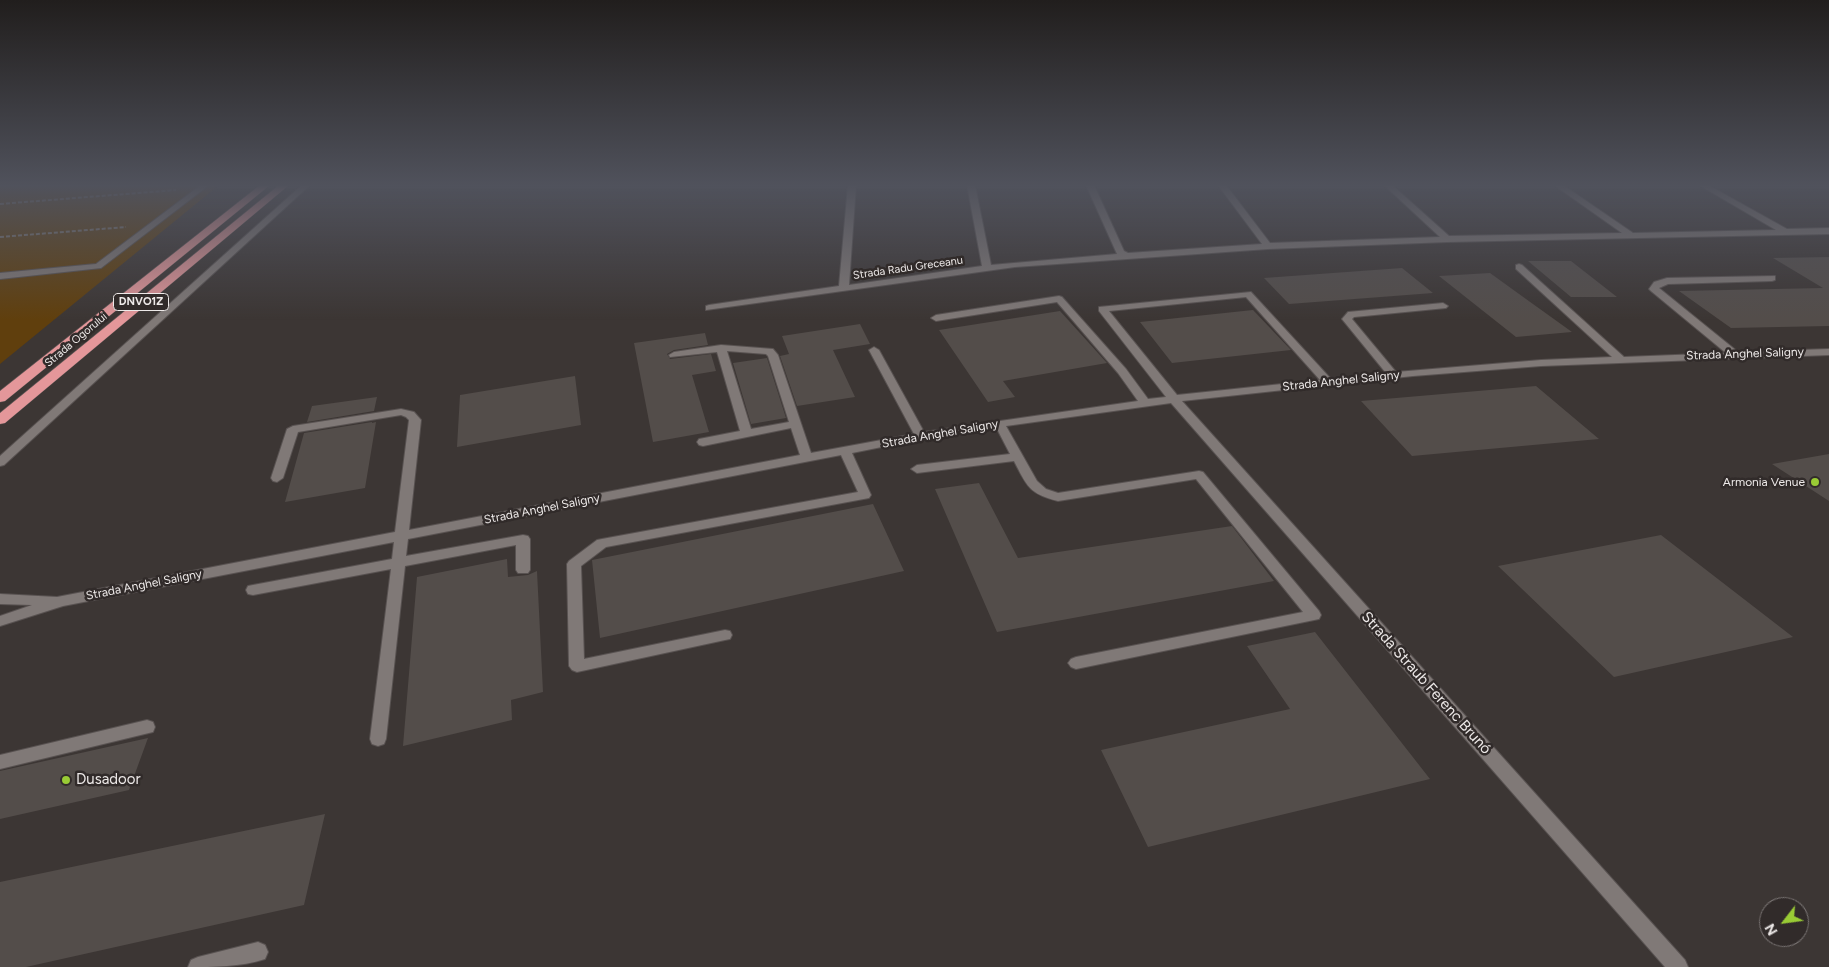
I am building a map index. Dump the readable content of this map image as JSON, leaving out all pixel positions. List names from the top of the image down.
{
  "streets": {
    "highway": ["DNVO1Z", "Strada Ogorului"],
    "street": ["Strada Radu Greceanu", "Strada Anghel Saligny", "Strada Straub Ferenc Brunó"]
  },
  "crossings": [
    ["Strada Anghel Saligny", "Strada Straub Ferenc Brunó"]
  ],
  "places": ["Armonia Venue", "Dusadoor"],
  "north": "bottom left"
}
